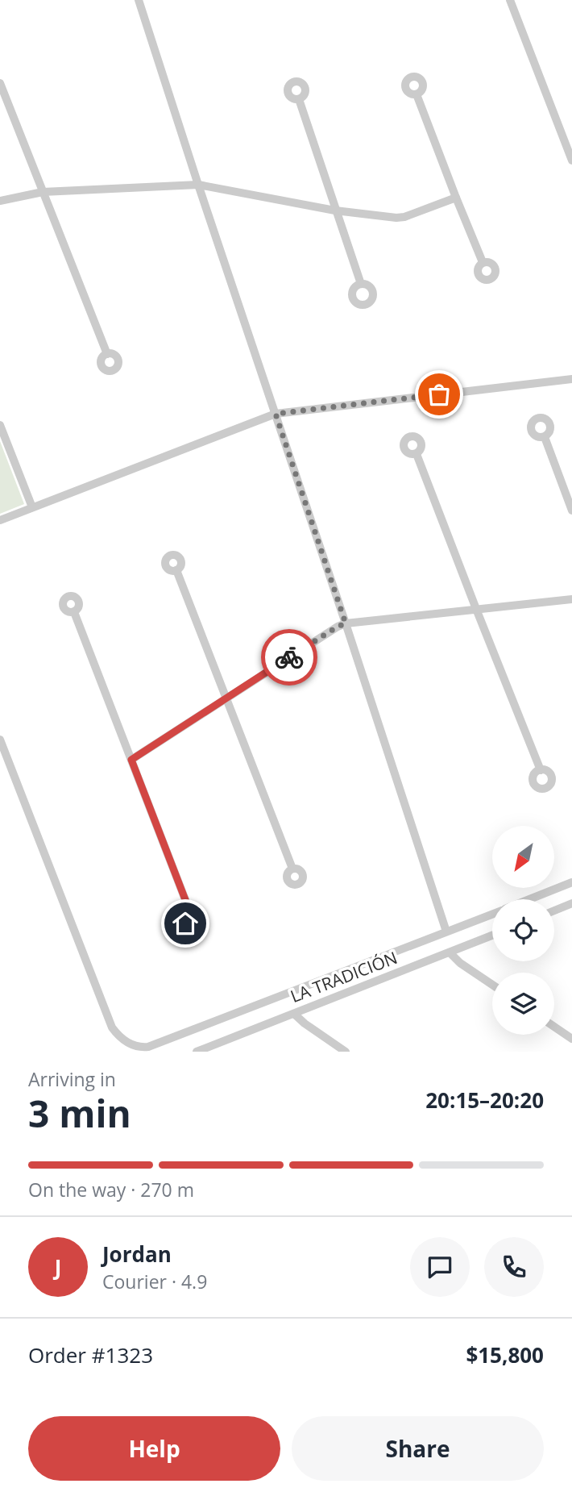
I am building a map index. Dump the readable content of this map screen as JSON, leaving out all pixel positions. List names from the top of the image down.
{
  "streets": {
    "street": ["LA TRADICIÓN"]
  },
  "north": "bottom left",
  "page": {
    "heading": ["3 min", "Arriving in", "20:15–20:20"],
    "panel": [
      "Jordan",
      "Courier · 4.9",
      "Order #1323",
      "$15,800"
    ],
    "bar": "On the way · 270 m",
    "round": "J",
    "buttons": ["Help", "Share"]
  }
}
